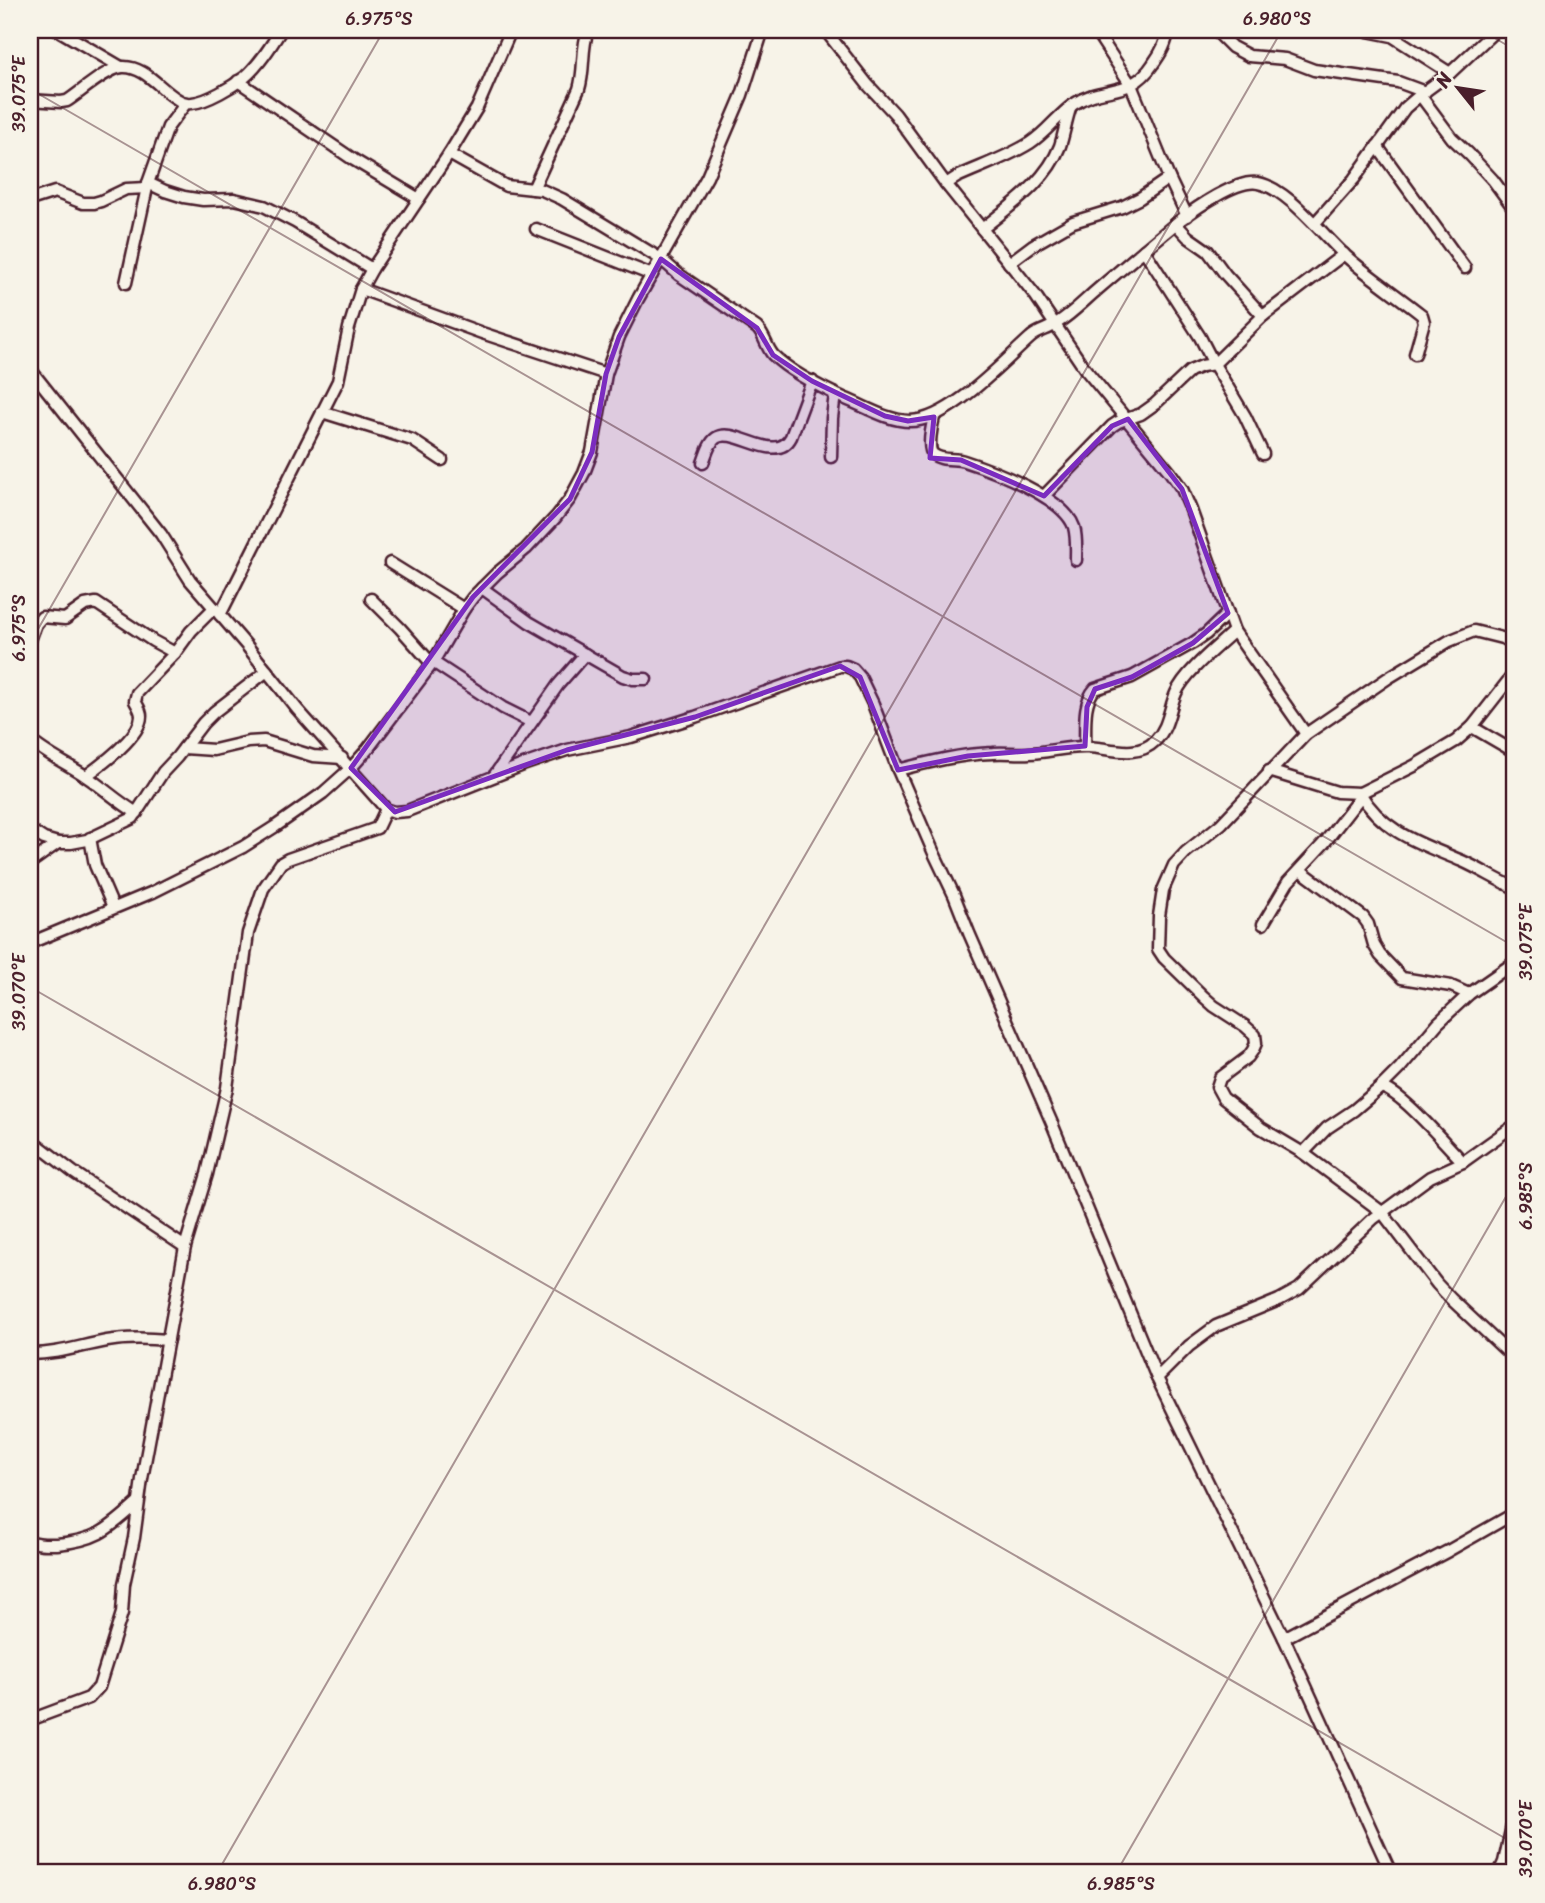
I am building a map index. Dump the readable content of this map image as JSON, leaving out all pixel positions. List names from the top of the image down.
{
  "north": "top left",
  "coordinates": [
    "6.975°S",
    "6.980°S",
    "39.075°E",
    "39.070°E",
    "6.985°S"
  ]
}
